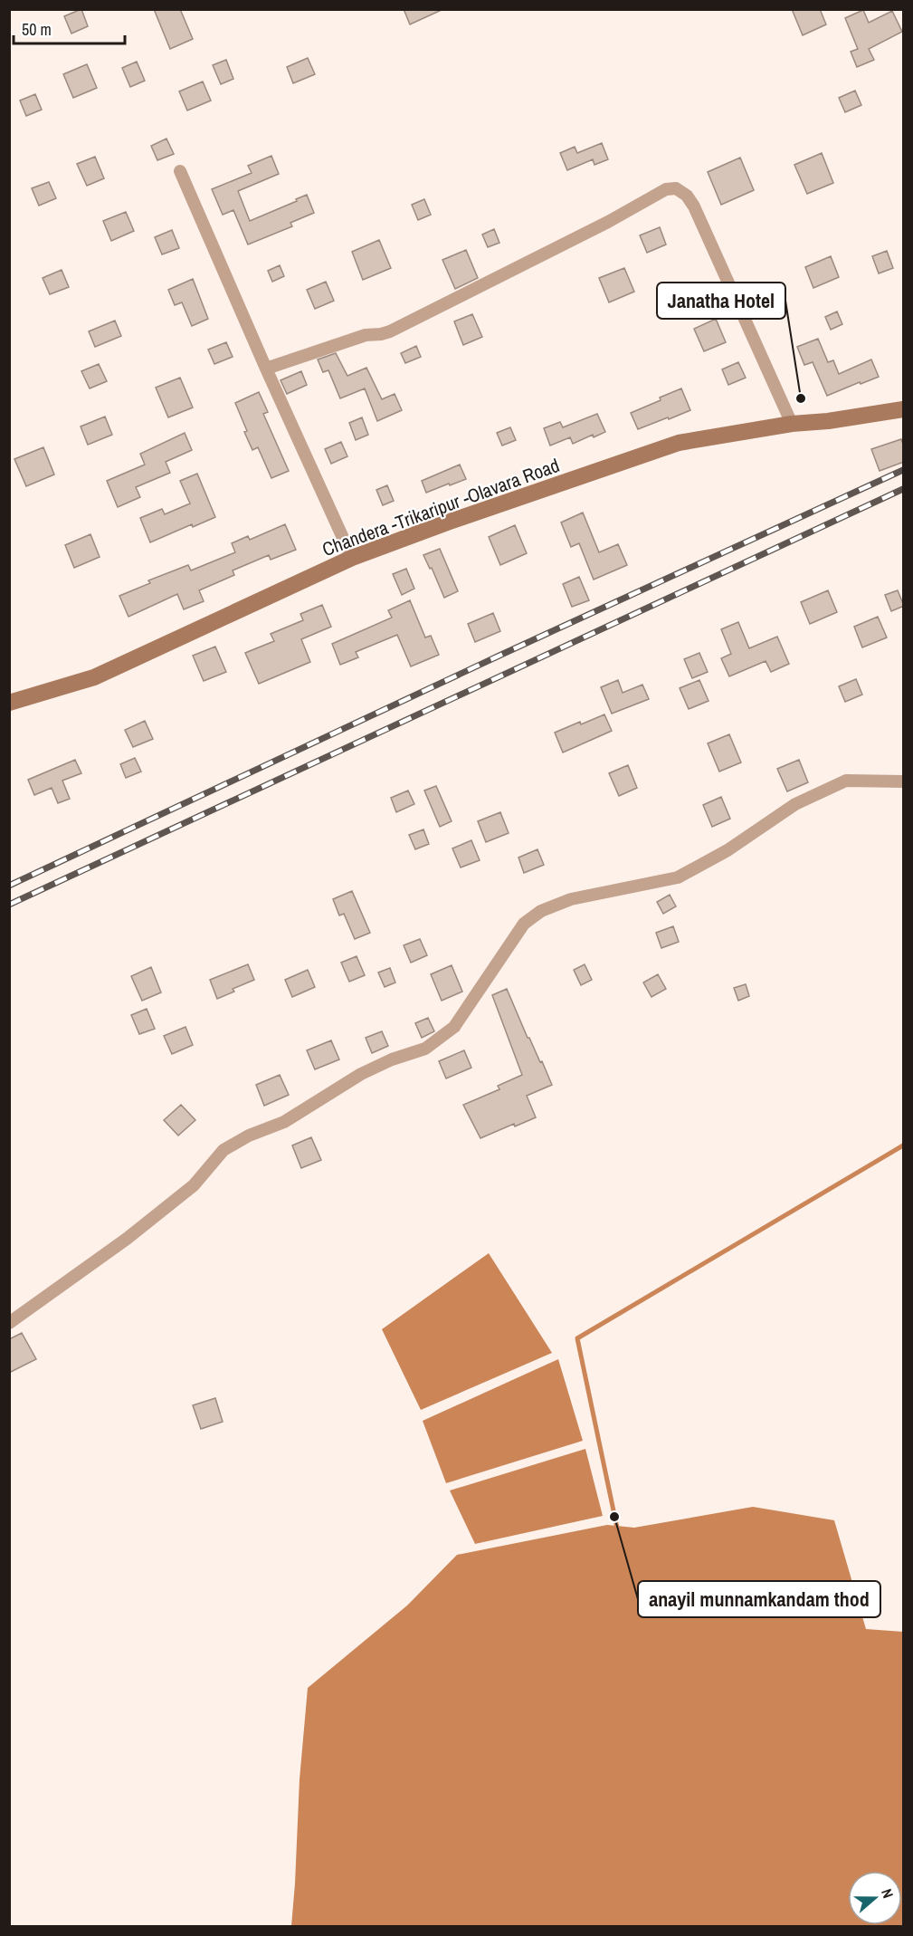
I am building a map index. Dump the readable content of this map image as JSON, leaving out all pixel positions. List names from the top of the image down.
{
  "streets": {
    "main road": ["Chandera -Trikaripur -Olavara Road"]
  },
  "places": ["Janatha Hotel", "anayil munnamkandam thod"],
  "scale_bar": "50 m",
  "north": "right"
}
